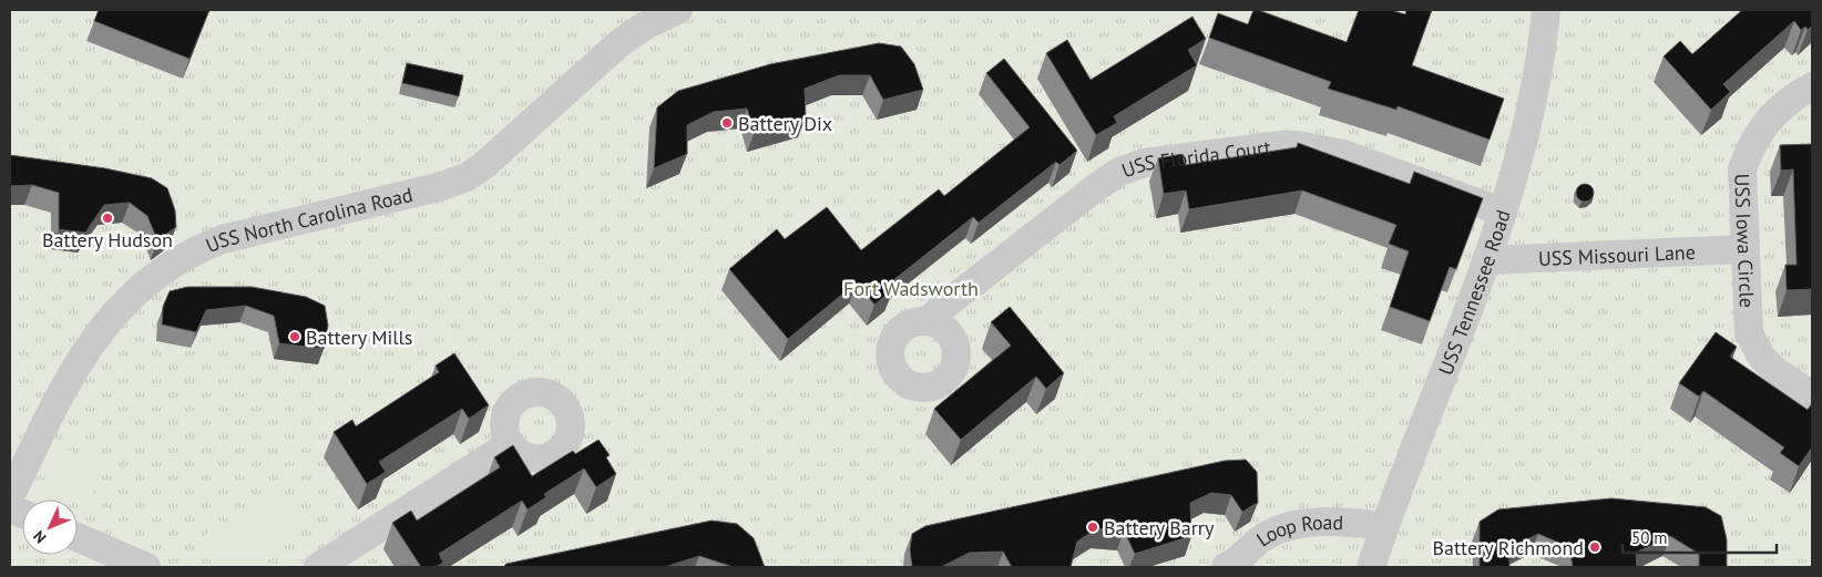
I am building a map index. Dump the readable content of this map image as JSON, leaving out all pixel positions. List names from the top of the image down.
{
  "streets": {
    "street": [
      "USS Florida Court",
      "USS North Carolina Road",
      "USS Iowa Circle",
      "USS Missouri Lane",
      "USS Tennessee Road",
      "Loop Road"
    ]
  },
  "crossings": [
    ["USS Florida Court", "USS Tennessee Road"],
    ["USS Iowa Circle", "USS Missouri Lane"],
    ["USS Missouri Lane", "USS Tennessee Road"],
    ["USS Tennessee Road", "Loop Road"]
  ],
  "parks": ["Fort Wadsworth"],
  "places": [
    "Battery Dix",
    "Battery Hudson",
    "Battery Mills",
    "Battery Barry",
    "Battery Richmond"
  ],
  "scale_bar": "50 m",
  "north": "bottom left"
}
